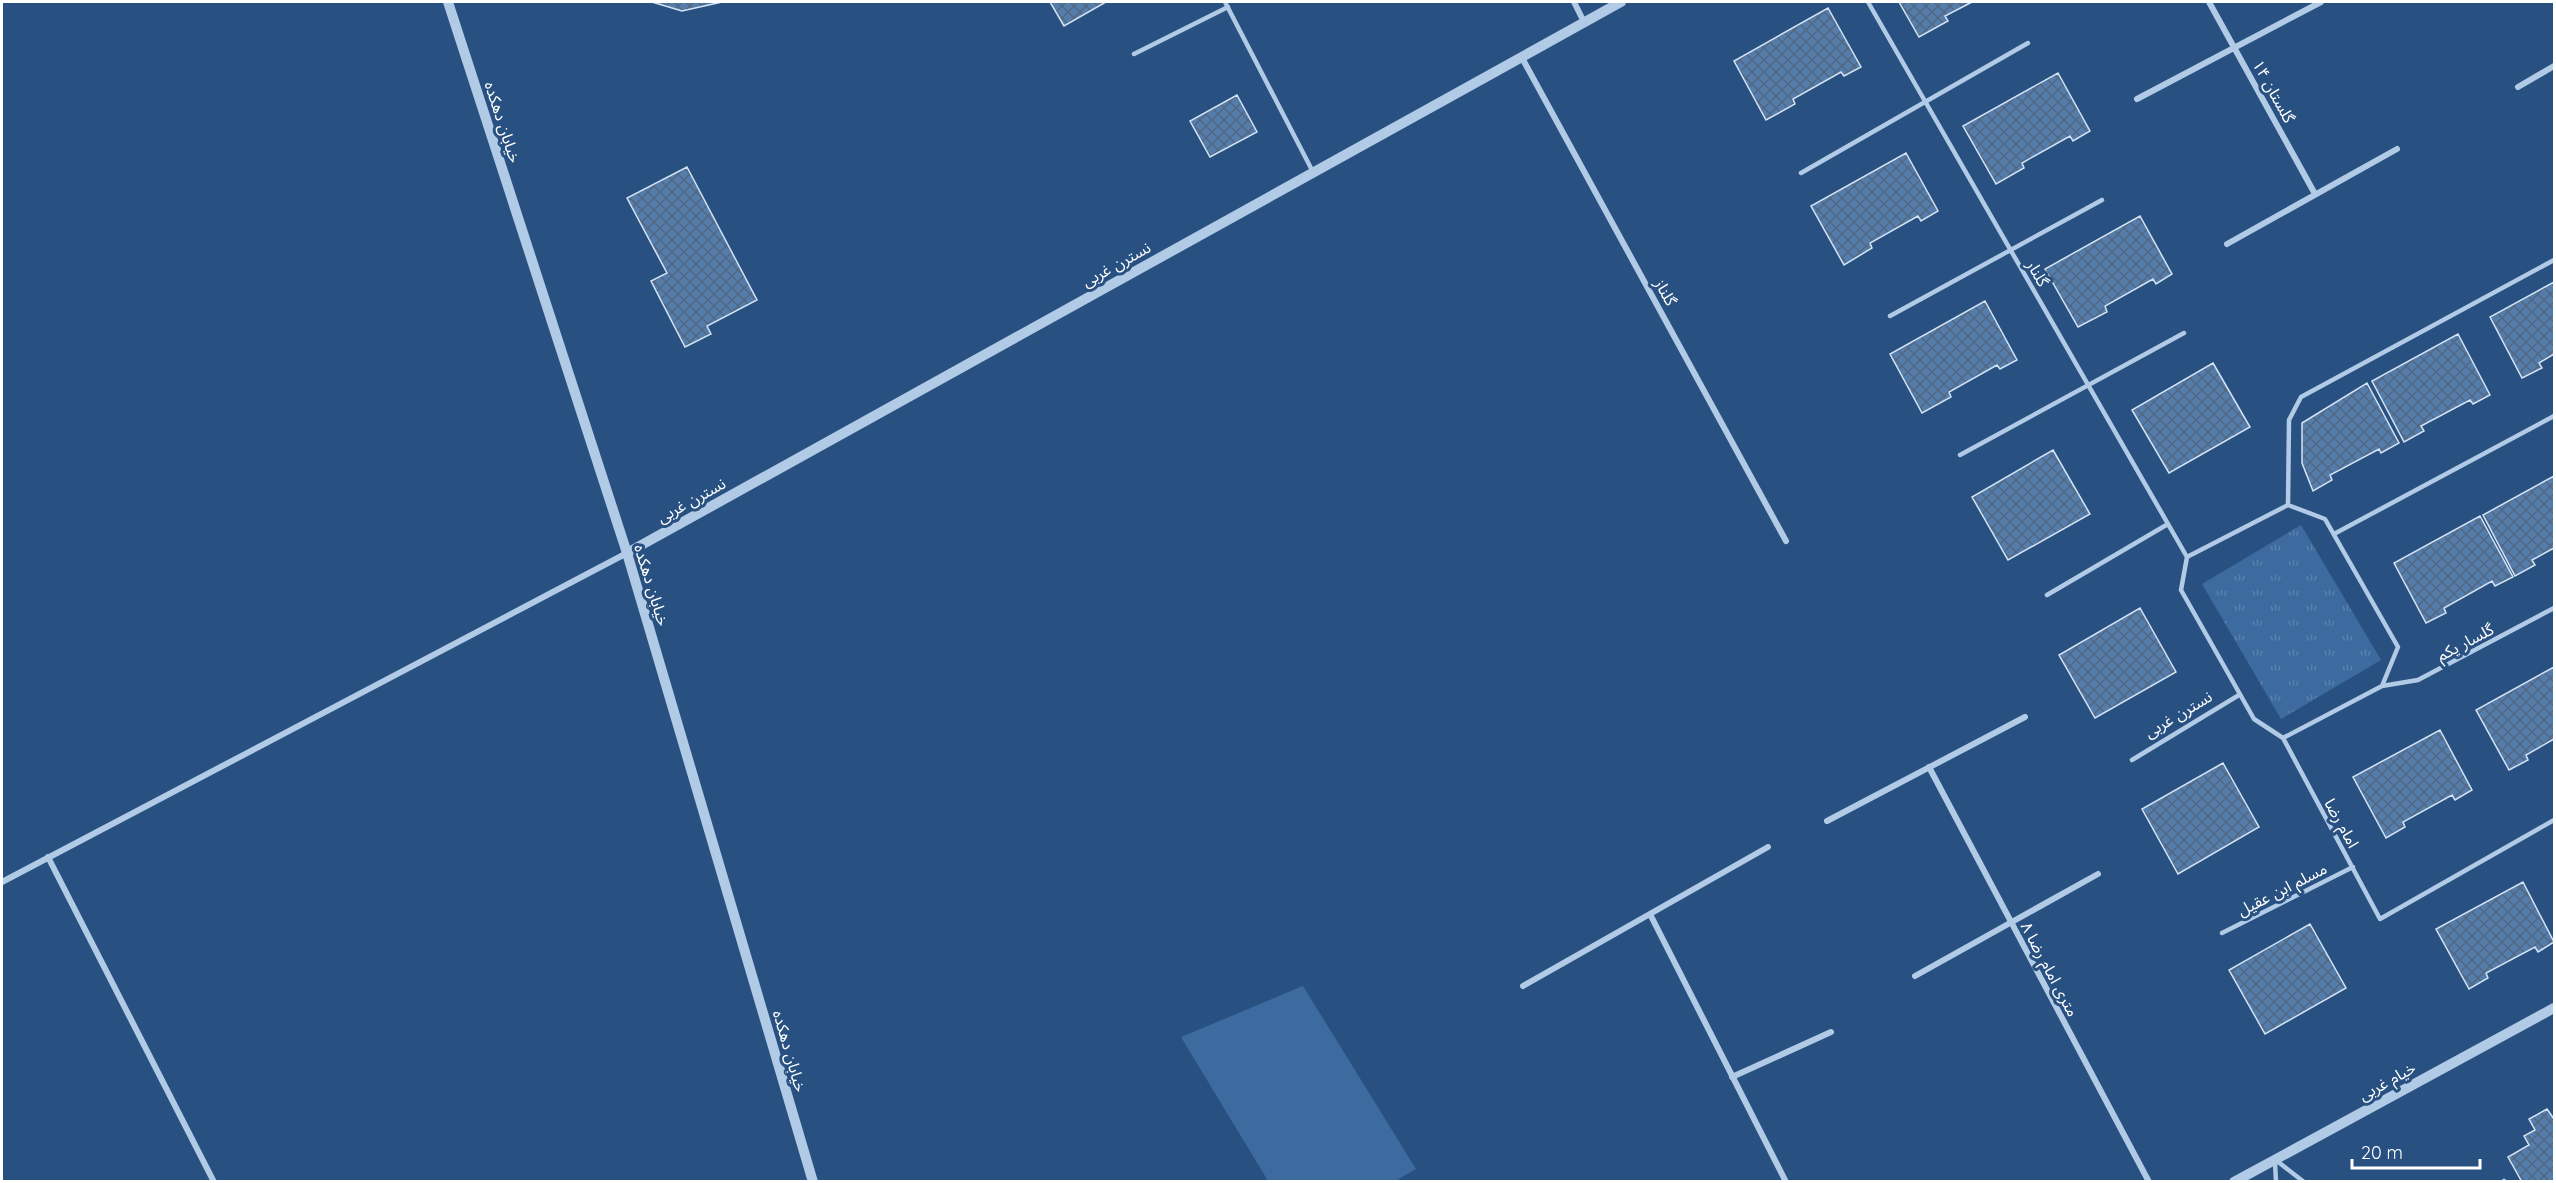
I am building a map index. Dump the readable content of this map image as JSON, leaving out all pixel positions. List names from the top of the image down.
{
  "streets": {
    "street": [
      "گلستان ۱۴",
      "خیابان دهکده",
      "نسترن غربی",
      "گلناز",
      "۸ متری امام رضا",
      "خیام غربی"
    ],
    "lane": [
      "گلنار",
      "گلسار یکم",
      "امام رضا",
      "مسلم ابن عقیل"
    ]
  },
  "crossings": [
    ["خیابان دهکده", "نسترن غربی"],
    ["نسترن غربی", "گلنار"],
    ["نسترن غربی", "گلناز"],
    ["نسترن غربی", "گلسار یکم"],
    ["نسترن غربی", "امام رضا"],
    ["گلنار", "گلسار یکم"],
    ["گلنار", "امام رضا"],
    ["گلسار یکم", "امام رضا"],
    ["امام رضا", "مسلم ابن عقیل"]
  ],
  "scale_bar": "20 m"
}
